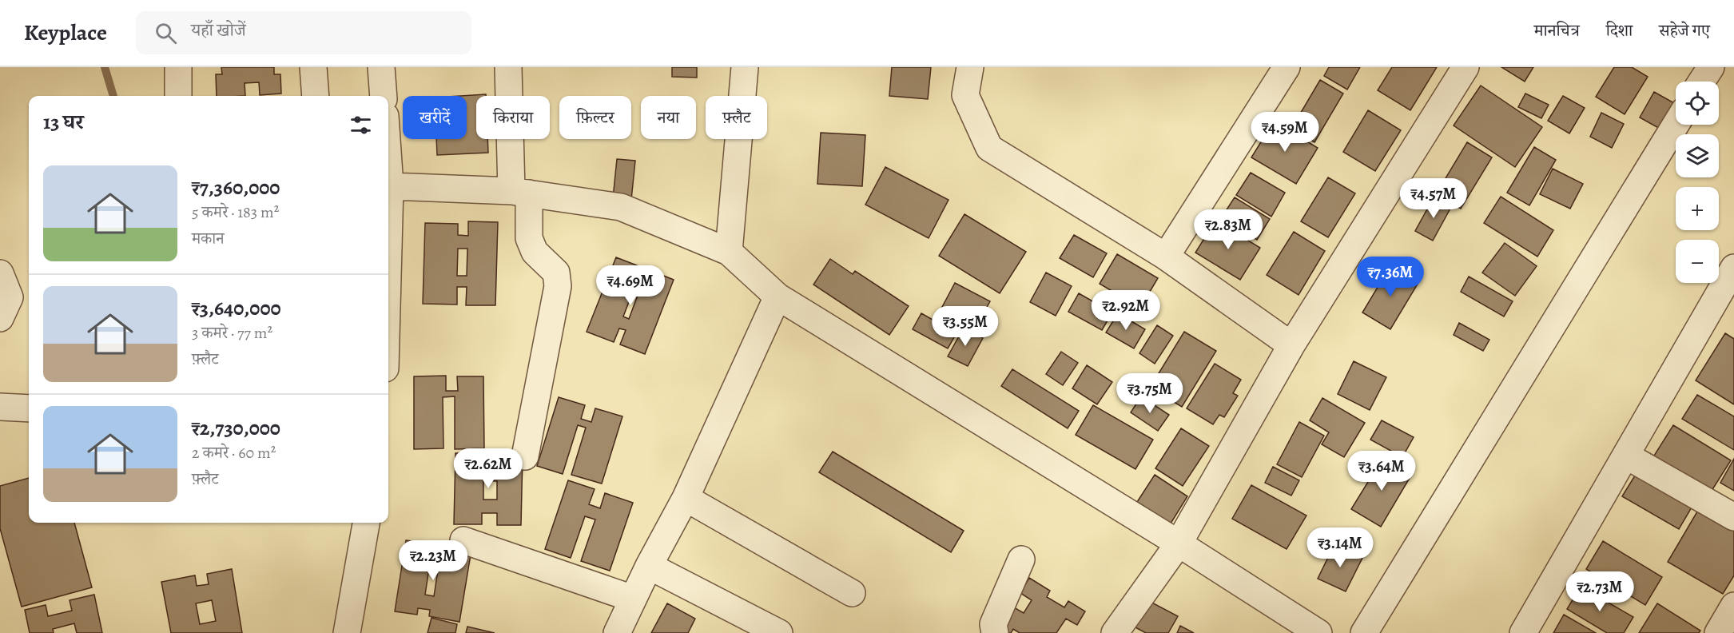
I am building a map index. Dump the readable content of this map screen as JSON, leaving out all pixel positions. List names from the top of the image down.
{
  "page": {
    "header": "Keyplace",
    "search": "यहाँ खोजें",
    "nav": ["मानचित्र", "दिशा", "सहेजे गए"],
    "map_buttons": ["+", "−"],
    "chip": [
      "खरीदें",
      "किराया",
      "फ़िल्टर",
      "नया",
      "फ़्लैट"
    ],
    "heading": "13 घर",
    "price": [
      "₹4.59M",
      "₹4.57M",
      "₹2.83M",
      "₹7.36M",
      "₹4.69M",
      "₹2.92M",
      "₹3.55M",
      "₹3.75M",
      "₹2.62M",
      "₹3.64M",
      "₹3.14M",
      "₹2.23M",
      "₹2.73M"
    ],
    "list": [
      {
        "name": "₹7,360,000",
        "note": "5 कमरे · 183 m² · मकान"
      },
      {
        "name": "₹3,640,000",
        "note": "3 कमरे · 77 m² · फ़्लैट"
      },
      {
        "name": "₹2,730,000",
        "note": "2 कमरे · 60 m² · फ़्लैट"
      }
    ]
  }
}
